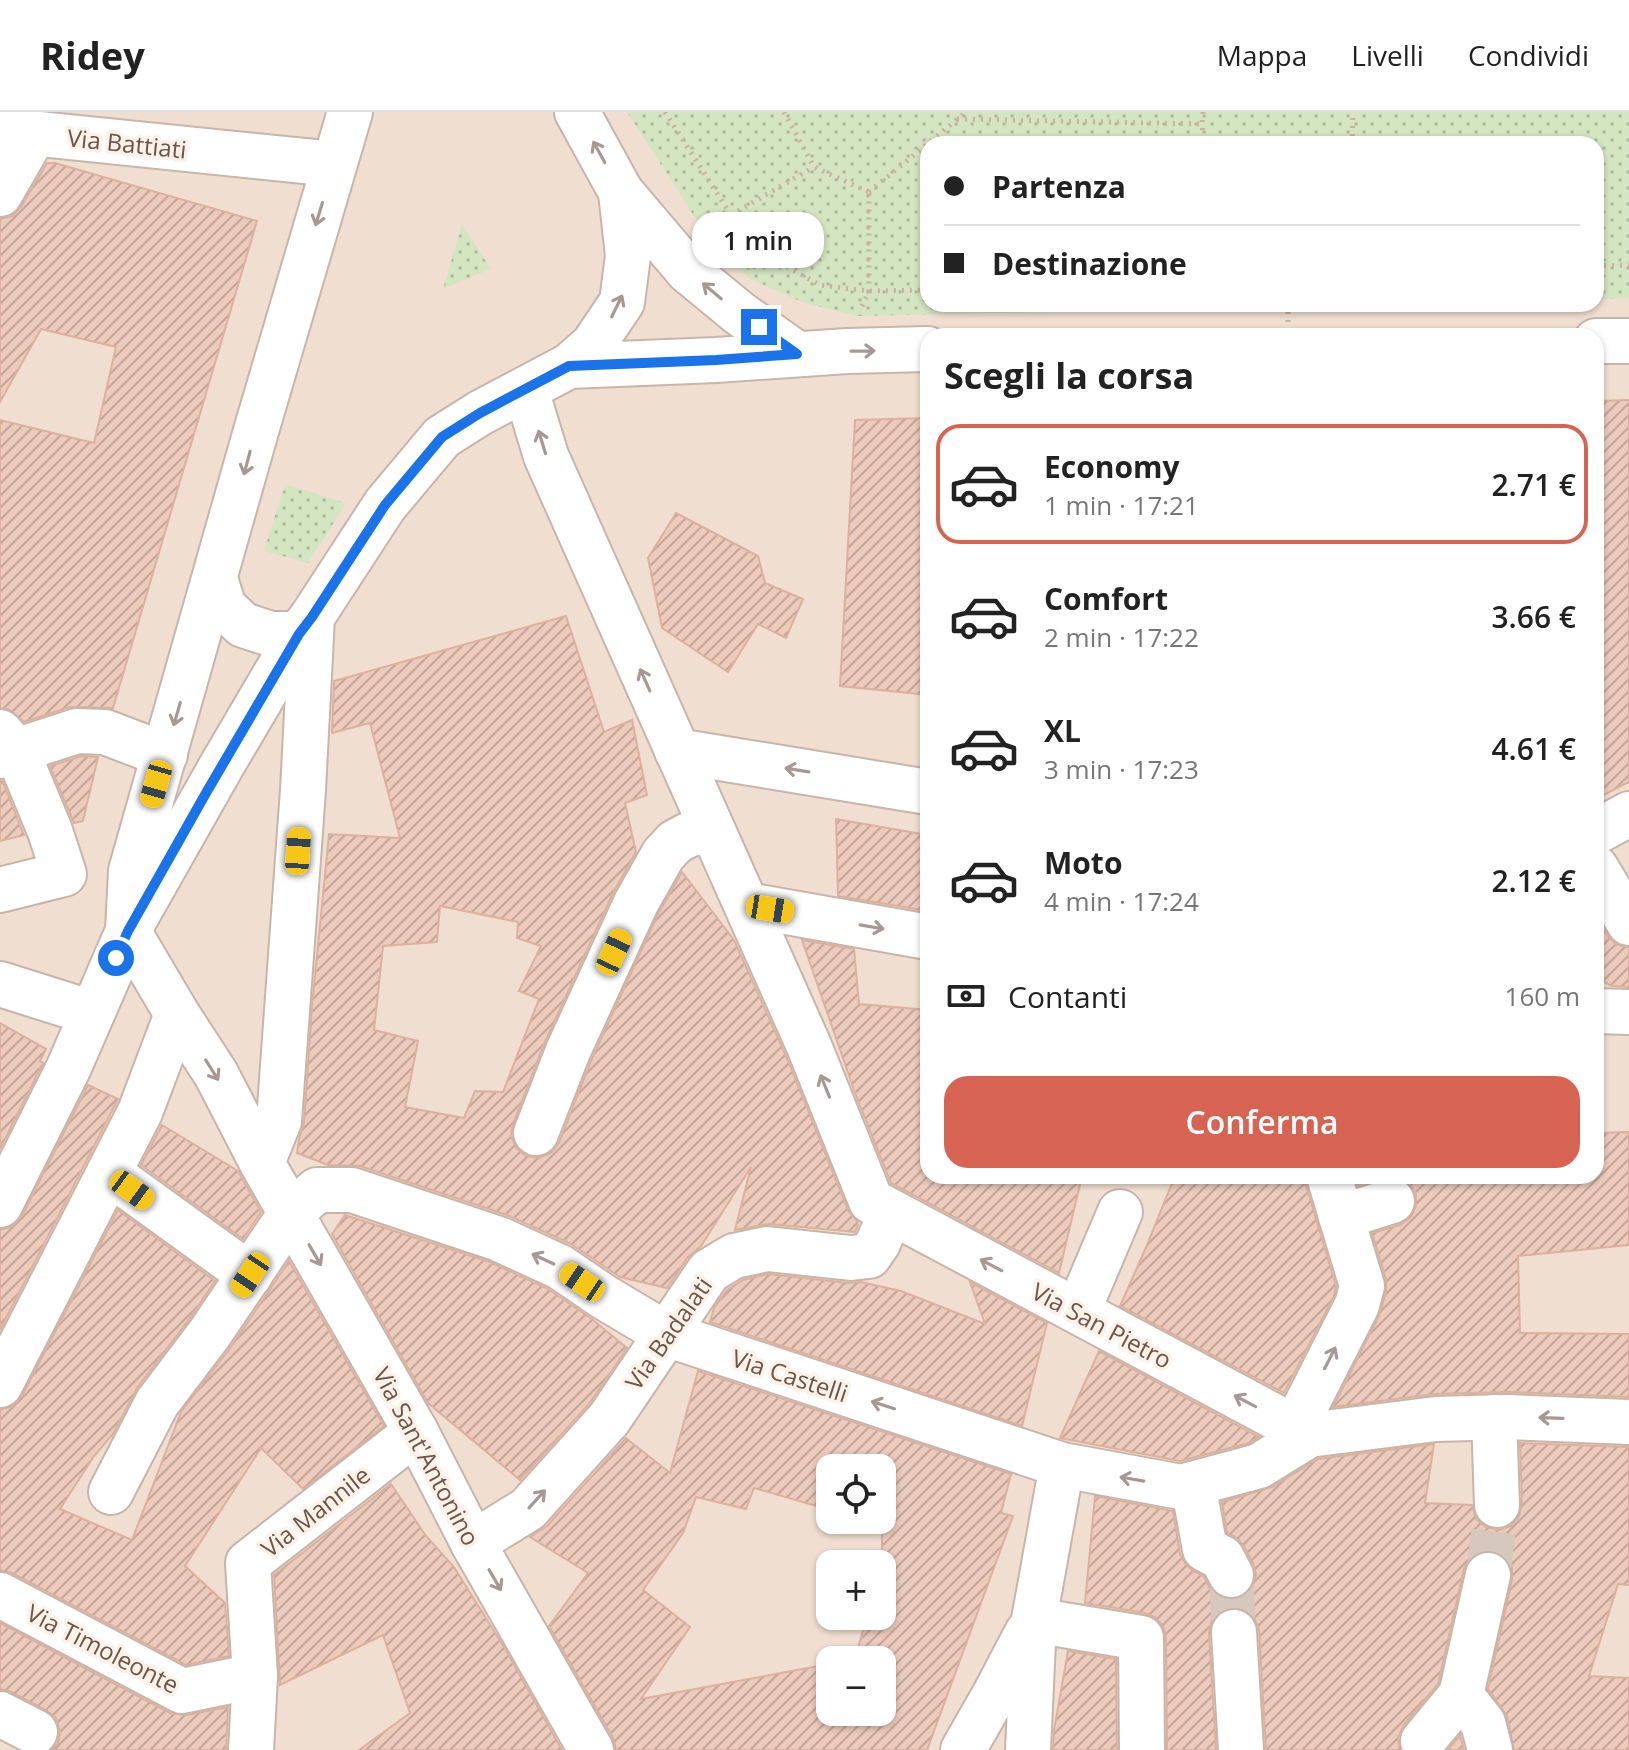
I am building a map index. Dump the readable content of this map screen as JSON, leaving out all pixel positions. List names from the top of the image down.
{
  "streets": {
    "street": [
      "Via Battiati",
      "Via San Pietro",
      "Via Badalati",
      "Via Castelli",
      "Via Sant'Antonino",
      "Via Mannile",
      "Via Timoleonte"
    ]
  },
  "crossings": [
    ["Via San Pietro", "Via Badalati"],
    ["Via San Pietro", "Via Castelli"],
    ["Via Badalati", "Via Castelli"],
    ["Via Badalati", "Via Sant'Antonino"],
    ["Via Castelli", "Via Sant'Antonino"],
    ["Via Sant'Antonino", "Via Mannile"],
    ["Via Mannile", "Via Timoleonte"]
  ],
  "one_way": [
    "Via San Pietro",
    "Via Badalati",
    "Via Castelli",
    "Via Sant'Antonino"
  ],
  "page": {
    "header": "Ridey",
    "nav": ["Mappa", "Livelli", "Condividi"],
    "banner": ["Partenza", "Destinazione"],
    "bubble": "1 min",
    "heading": "Scegli la corsa",
    "list": [
      {
        "name": "Economy",
        "note": "1 min · 17:21",
        "value": "2.71 €"
      },
      {
        "name": "Comfort",
        "note": "2 min · 17:22",
        "value": "3.66 €"
      },
      {
        "name": "XL",
        "note": "3 min · 17:23",
        "value": "4.61 €"
      },
      {
        "name": "Moto",
        "note": "4 min · 17:24",
        "value": "2.12 €"
      }
    ],
    "pay": ["Contanti", "160 m"],
    "buttons": "Conferma",
    "map_buttons": ["+", "−"]
  }
}
